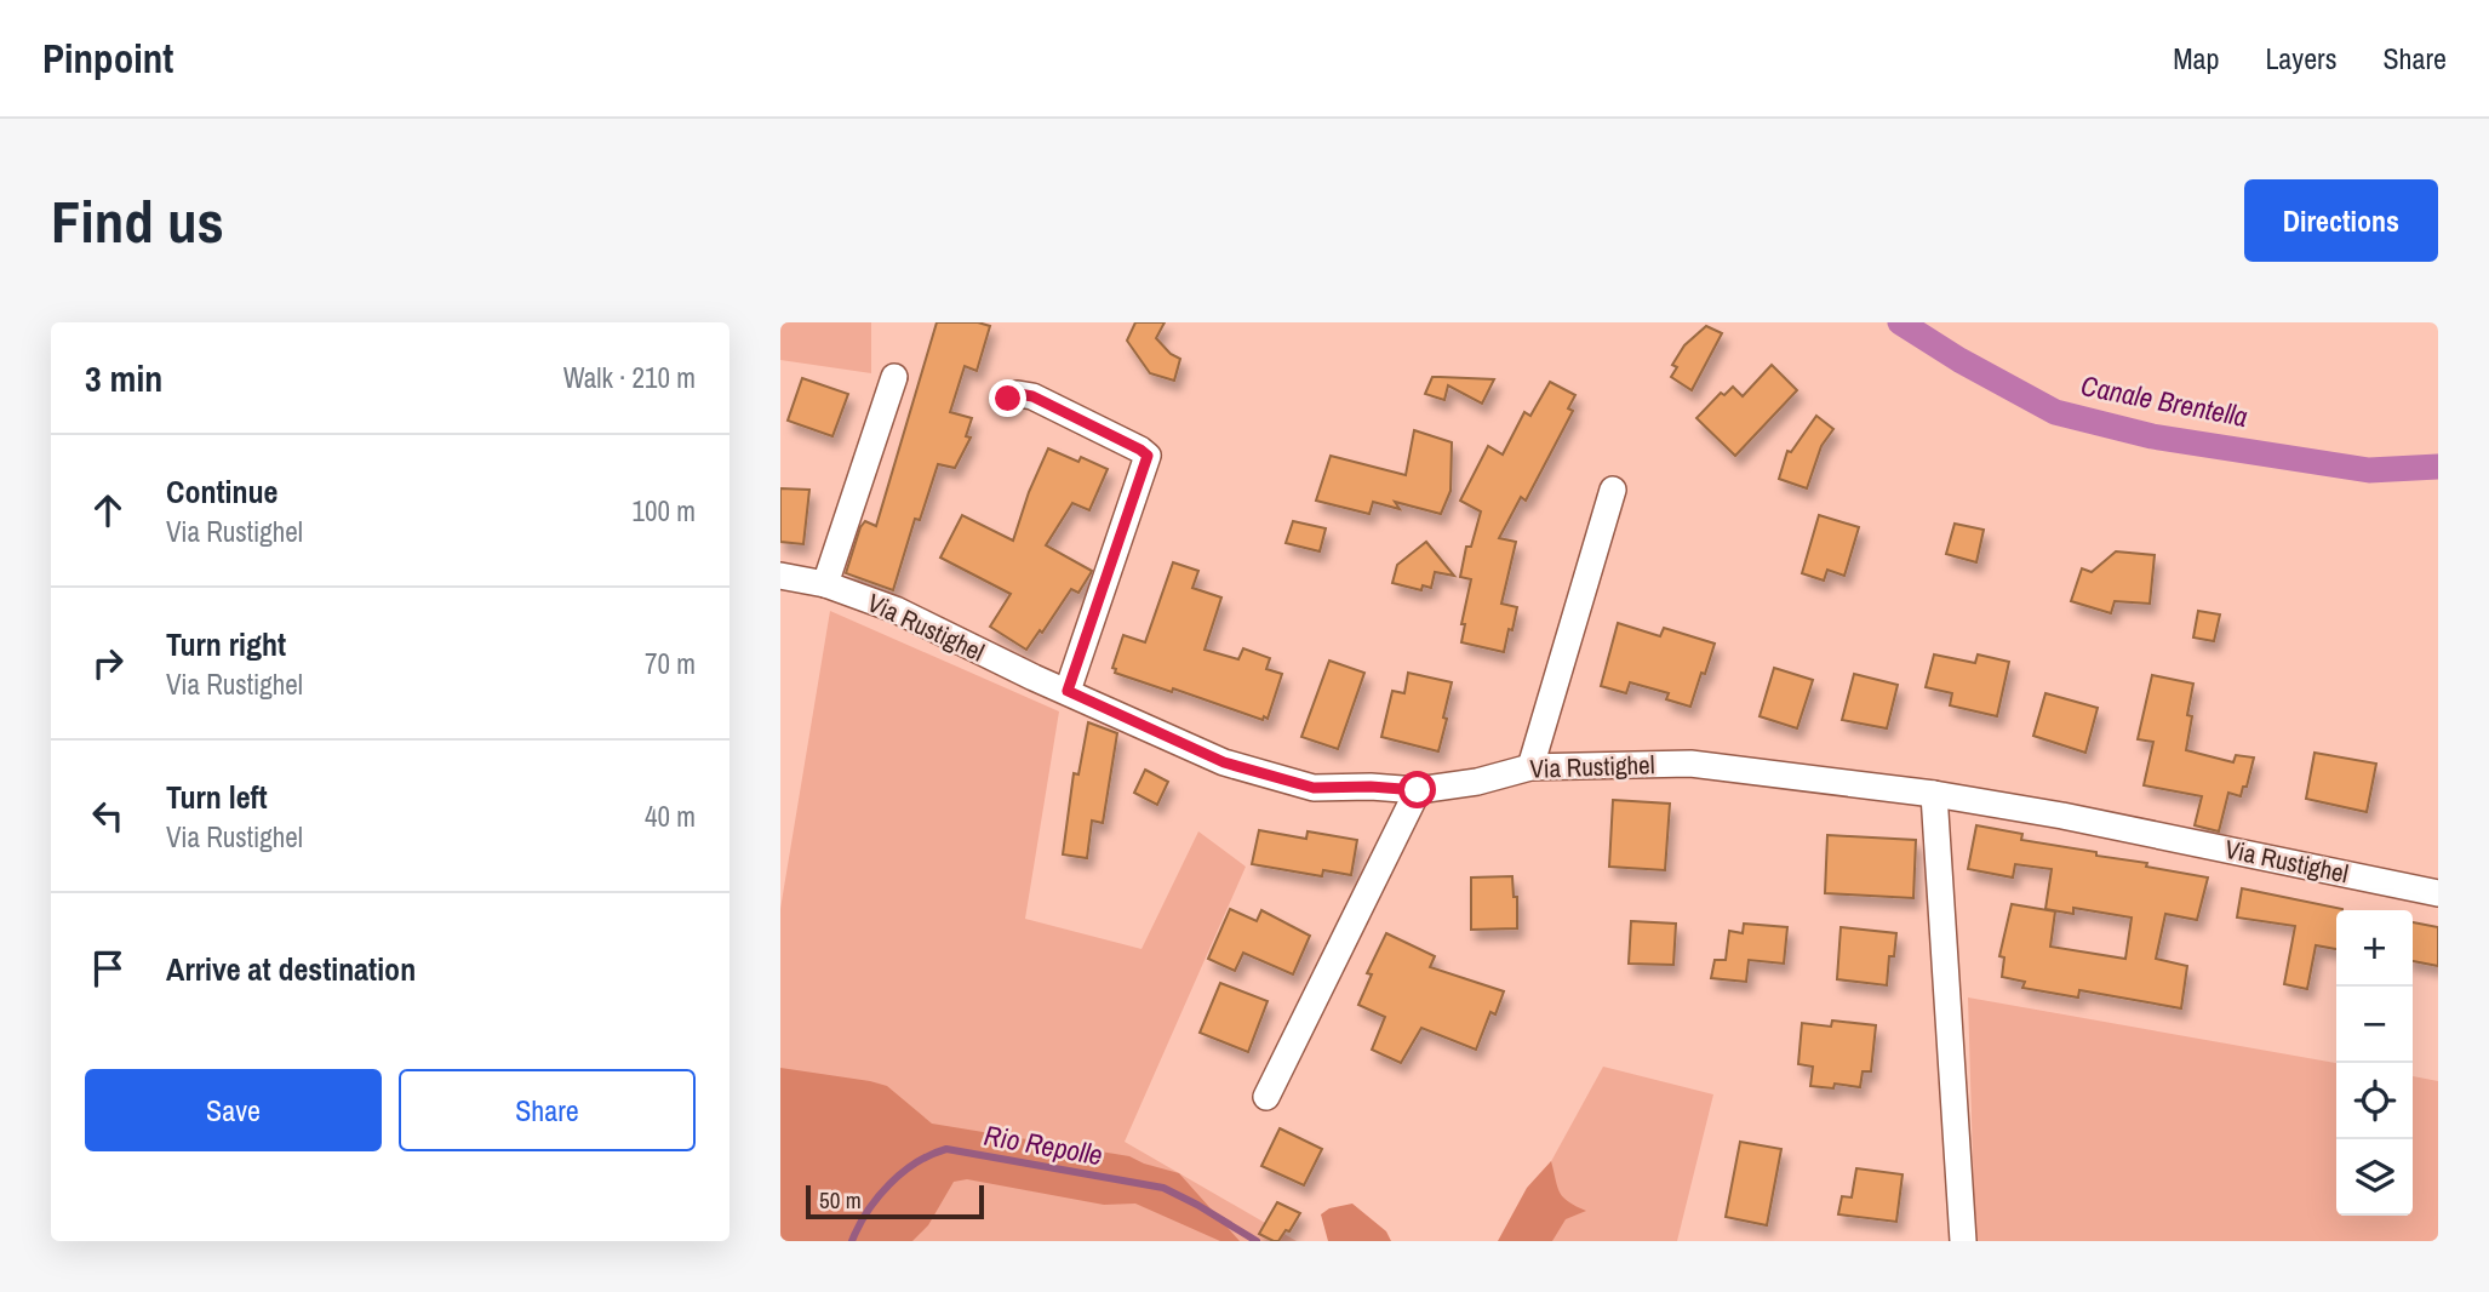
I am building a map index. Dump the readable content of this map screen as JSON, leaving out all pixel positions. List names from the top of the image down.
{
  "streets": {
    "street": ["Via Rustighel"]
  },
  "water": ["Canale Brentella", "Rio Repolle"],
  "scale_bar": "50 m",
  "page": {
    "header": "Pinpoint",
    "nav": ["Map", "Layers", "Share"],
    "buttons": [
      "Directions",
      ["Save", "Share"]
    ],
    "title": "Find us",
    "heading": ["3 min", "Walk · 210 m"],
    "list": [
      ["Continue", "Via Rustighel", "100 m"],
      ["Turn right", "Via Rustighel", "70 m"],
      ["Turn left", "Via Rustighel", "40 m"],
      "Arrive at destination"
    ],
    "map_buttons": ["+", "−"],
    "scale": "50 m"
  }
}
